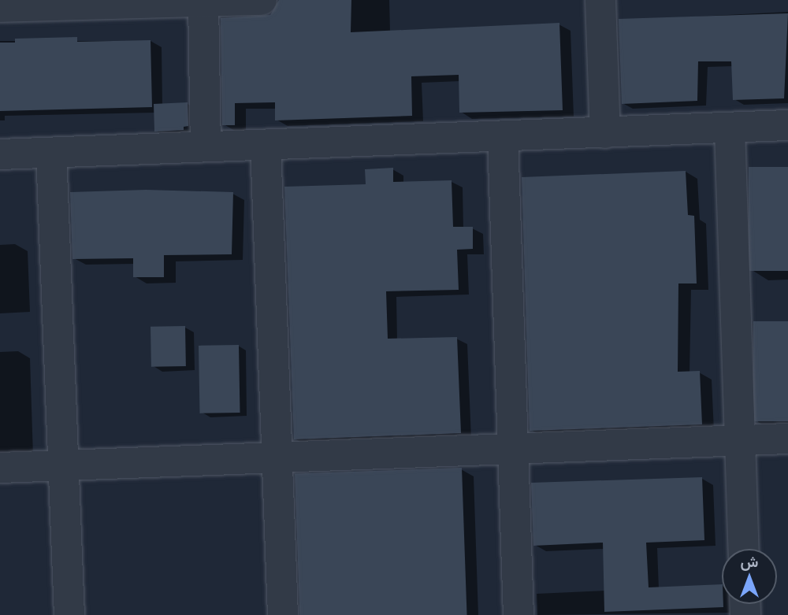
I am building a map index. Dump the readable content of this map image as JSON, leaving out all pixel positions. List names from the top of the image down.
{
  "north": "top"
}
